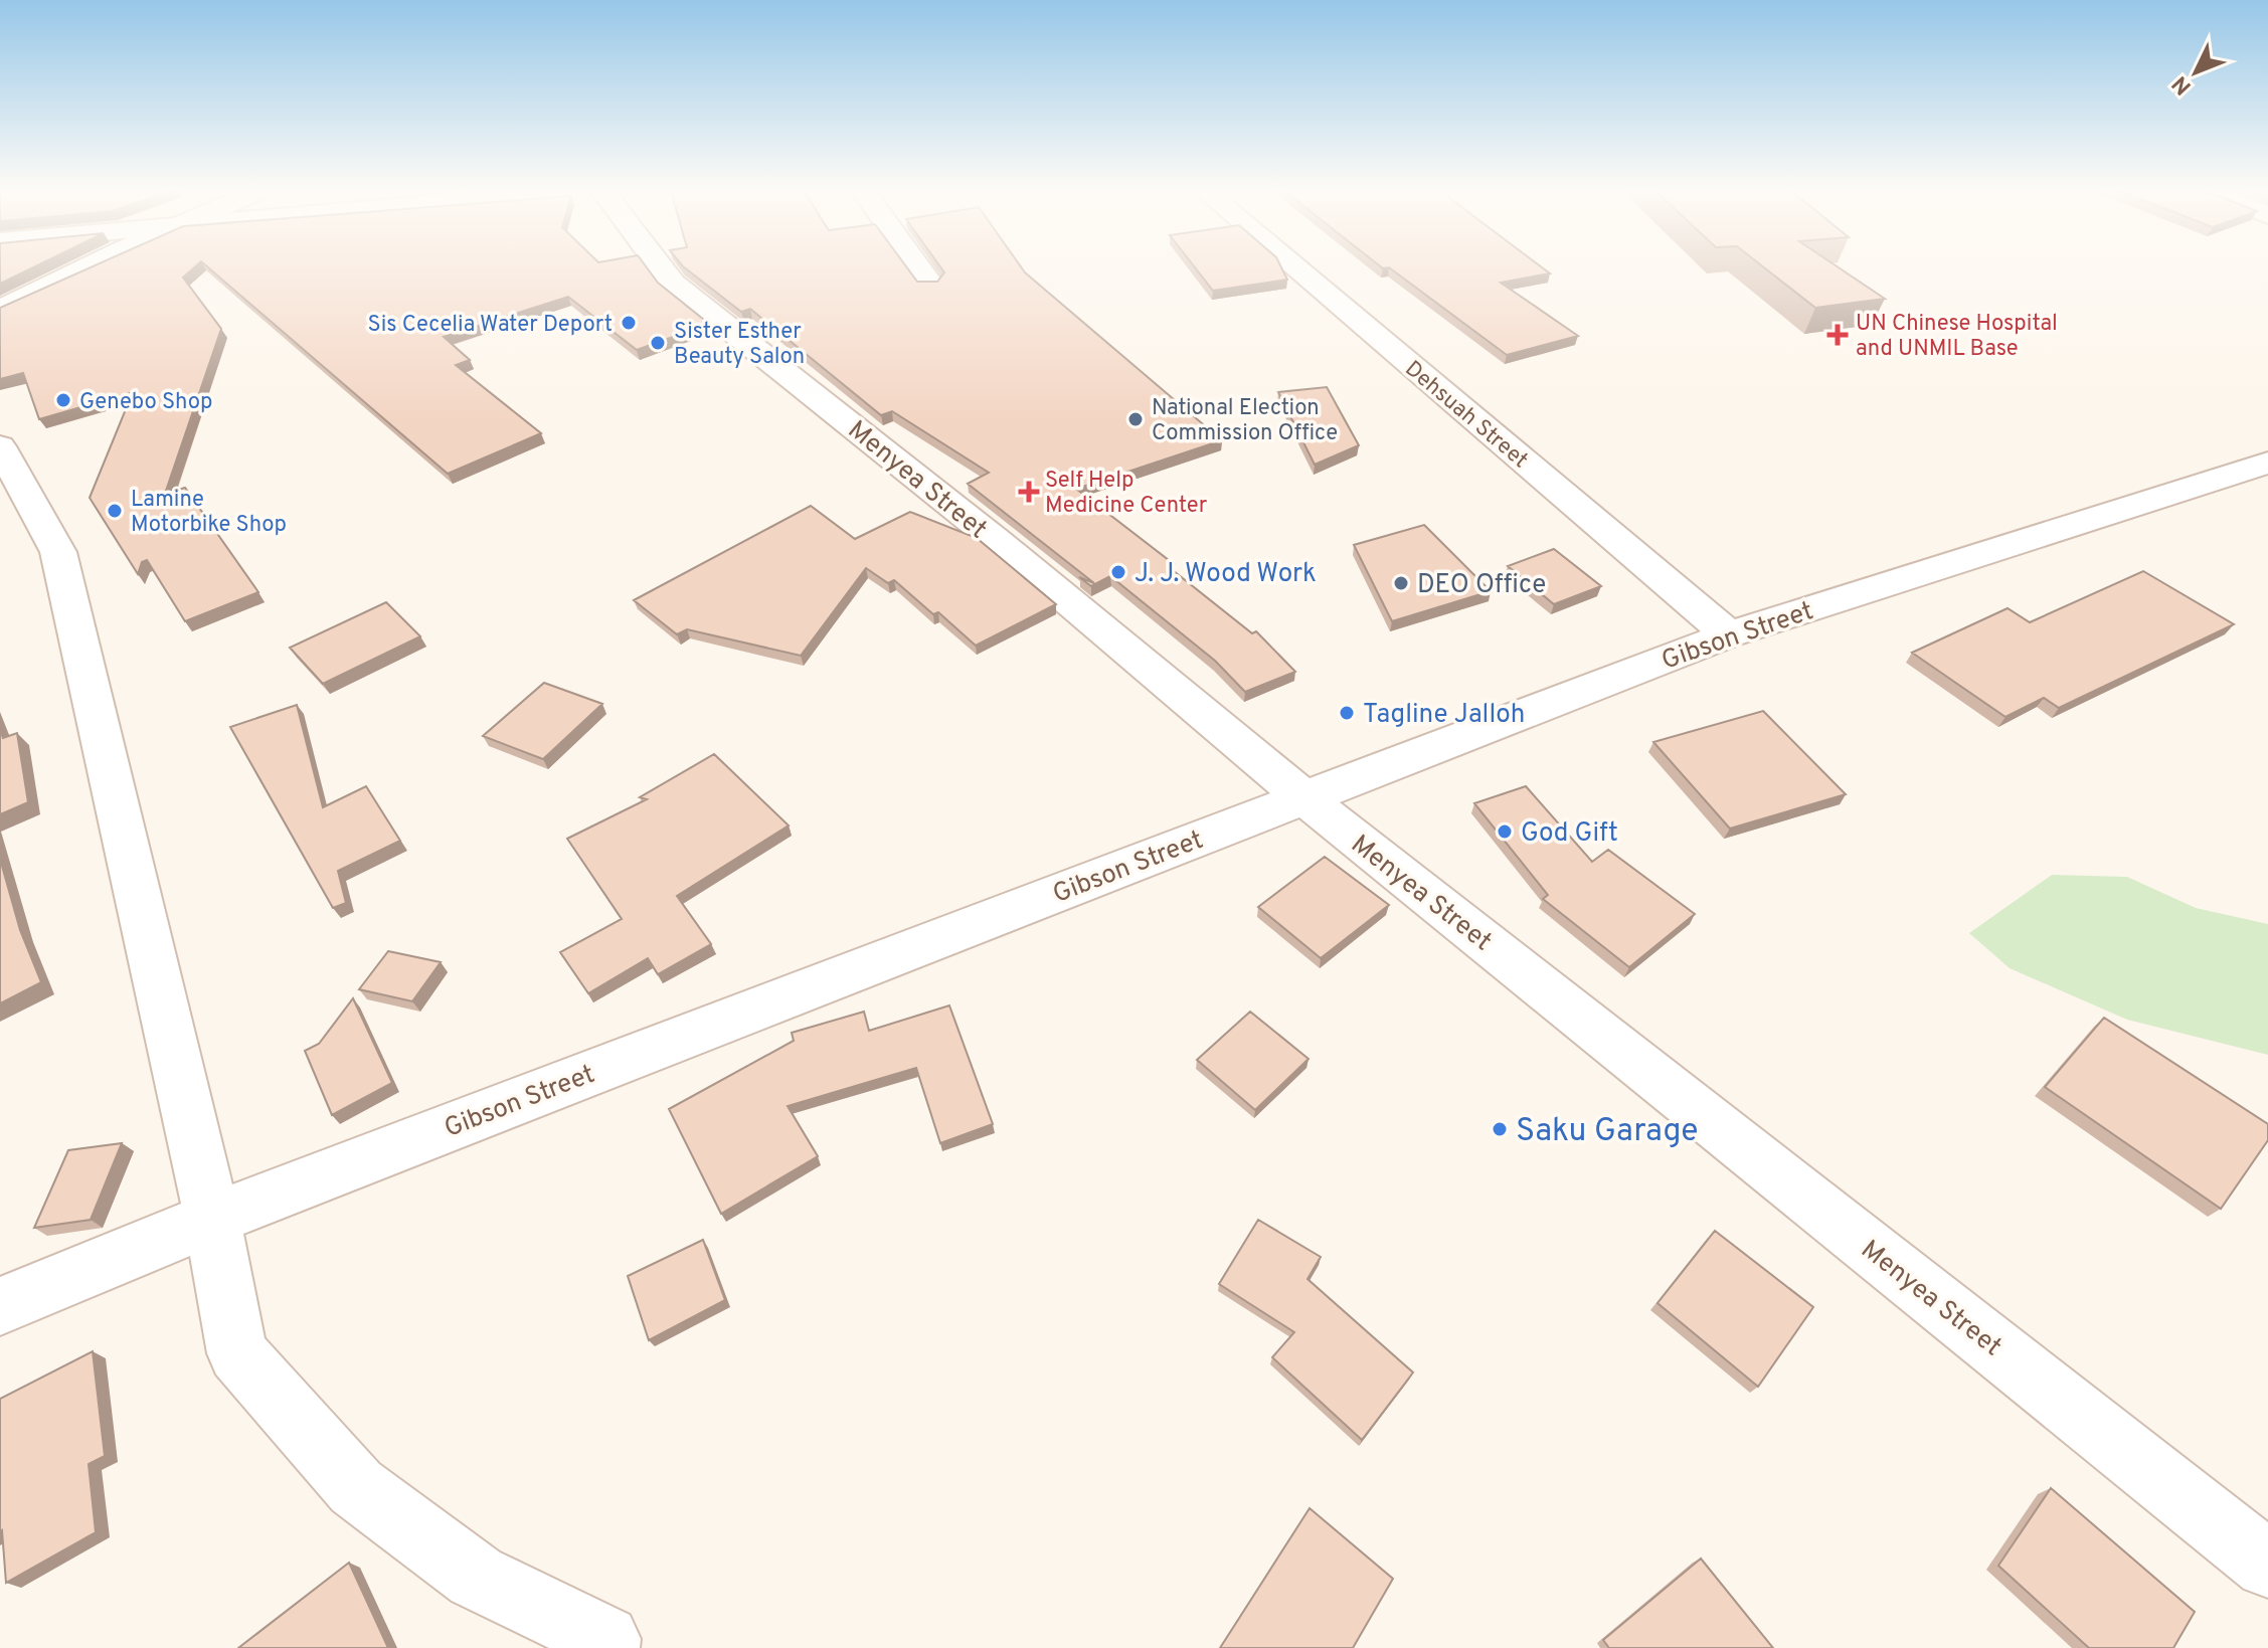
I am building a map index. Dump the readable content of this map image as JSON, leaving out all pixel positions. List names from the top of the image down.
{
  "streets": {
    "street": ["Dehsuah Street", "Menyea Street", "Gibson Street"]
  },
  "crossings": [
    ["Dehsuah Street", "Gibson Street"],
    ["Menyea Street", "Gibson Street"]
  ],
  "places": {
    "other": [
      "Sis Cecelia Water Deport",
      "Sister Esther Beauty Salon",
      "Genebo Shop",
      "National Election Commission Office",
      "Lamine Motorbike Shop",
      "J. J. Wood Work",
      "DEO Office",
      "Tagline Jalloh",
      "God Gift",
      "Saku Garage"
    ],
    "health": ["UN Chinese Hospital and UNMIL Base", "Self Help Medicine Center"]
  },
  "north": "bottom left"
}
